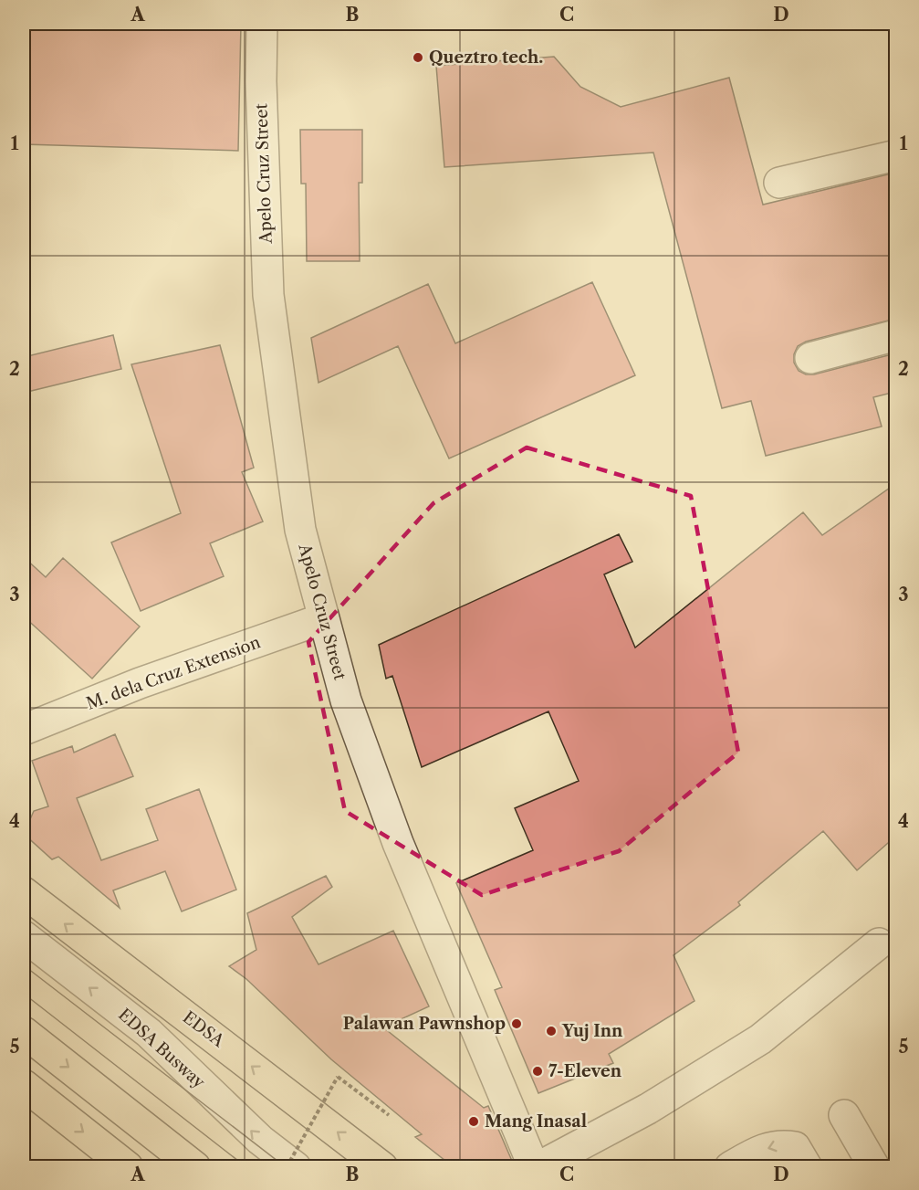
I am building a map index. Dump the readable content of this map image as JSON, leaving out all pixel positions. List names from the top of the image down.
{
  "streets": {
    "highway": ["EDSA"],
    "street": ["Apelo Cruz Street", "M. dela Cruz Extension", "EDSA Busway"]
  },
  "crossings": [
    ["Apelo Cruz Street", "M. dela Cruz Extension"]
  ],
  "one_way": ["EDSA Busway"],
  "places": [
    "Queztro tech.",
    "Palawan Pawnshop",
    "Yuj Inn",
    "7-Eleven",
    "Mang Inasal"
  ],
  "grid": {
    "columns": [
      "A",
      "B",
      "C",
      "D"
    ],
    "rows": [
      "1",
      "2",
      "3",
      "4",
      "5"
    ]
  }
}
